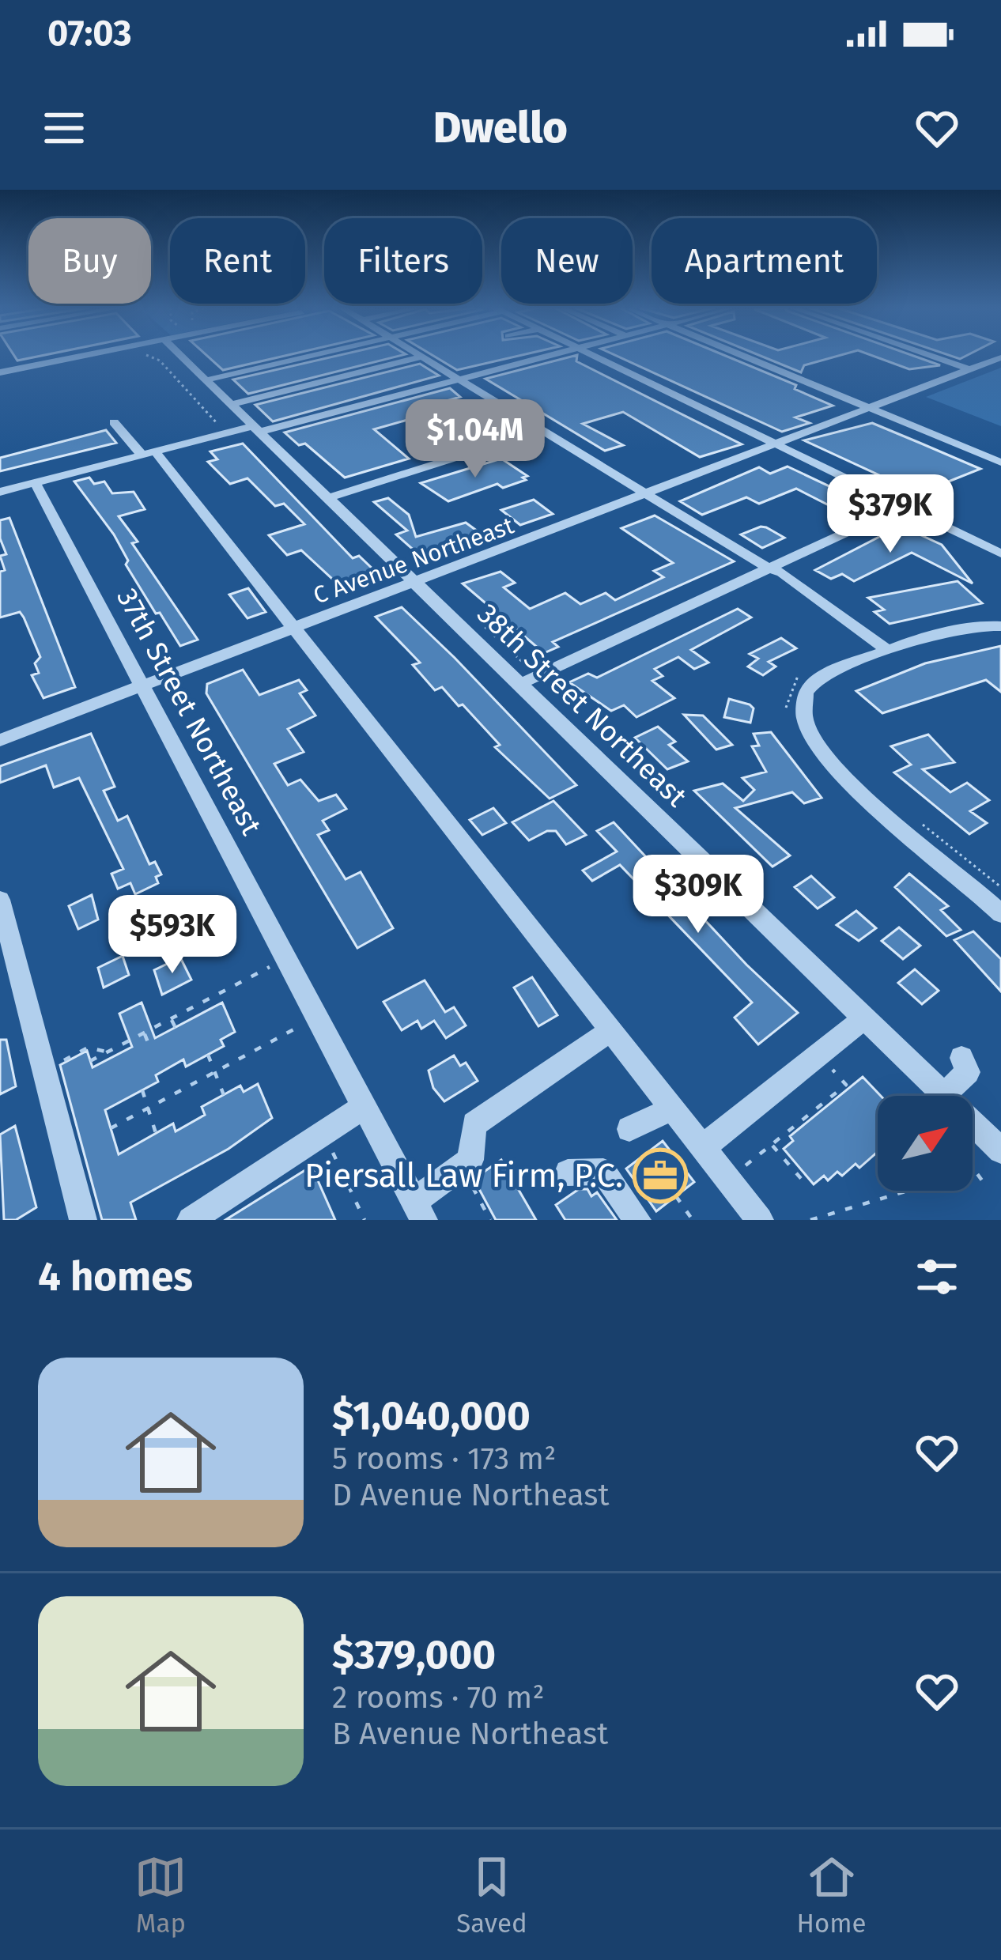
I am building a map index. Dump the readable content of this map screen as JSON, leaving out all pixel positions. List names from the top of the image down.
{
  "streets": {
    "street": ["C Avenue Northeast", "38th Street Northeast", "37th Street Northeast"]
  },
  "crossings": [
    ["C Avenue Northeast", "38th Street Northeast"],
    ["C Avenue Northeast", "37th Street Northeast"]
  ],
  "places": {
    "office": ["Piersall Law Firm, P.C."]
  },
  "north": "top right",
  "page": {
    "status": "07:03",
    "header": "Dwello",
    "chip": [
      "Buy",
      "Rent",
      "Filters",
      "New",
      "Apartment"
    ],
    "price": [
      "$1.04M",
      "$379K",
      "$309K",
      "$593K"
    ],
    "heading": "4 homes",
    "list": [
      {
        "name": "$1,040,000",
        "note": "5 rooms · 173 m² · D Avenue Northeast"
      },
      {
        "name": "$379,000",
        "note": "2 rooms · 70 m² · B Avenue Northeast"
      }
    ],
    "tabs": ["Map", "Saved", "Home"]
  }
}
